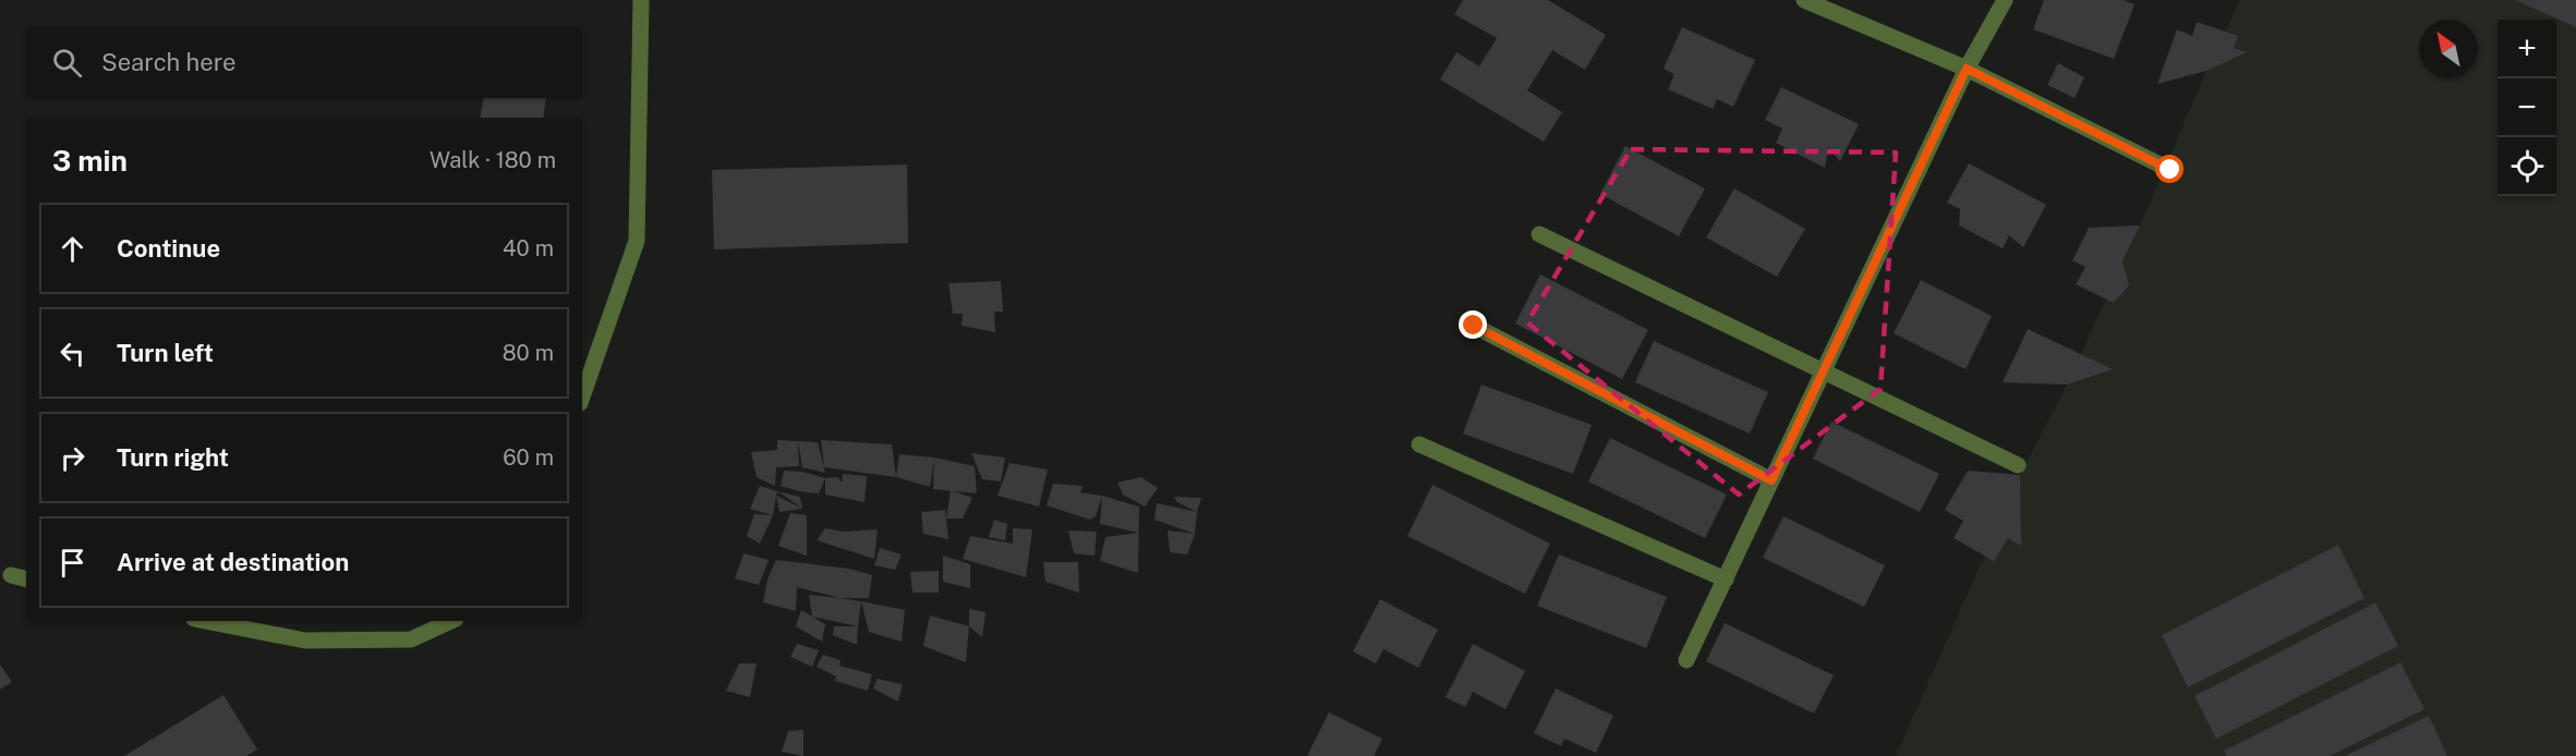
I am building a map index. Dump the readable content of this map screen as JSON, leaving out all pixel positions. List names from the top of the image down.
{
  "north": "top left",
  "page": {
    "map_buttons": ["+", "−"],
    "search": "Search here",
    "heading": ["3 min", "Walk · 180 m"],
    "list": [
      ["Continue", "40 m"],
      ["Turn left", "80 m"],
      ["Turn right", "60 m"],
      "Arrive at destination"
    ]
  }
}
